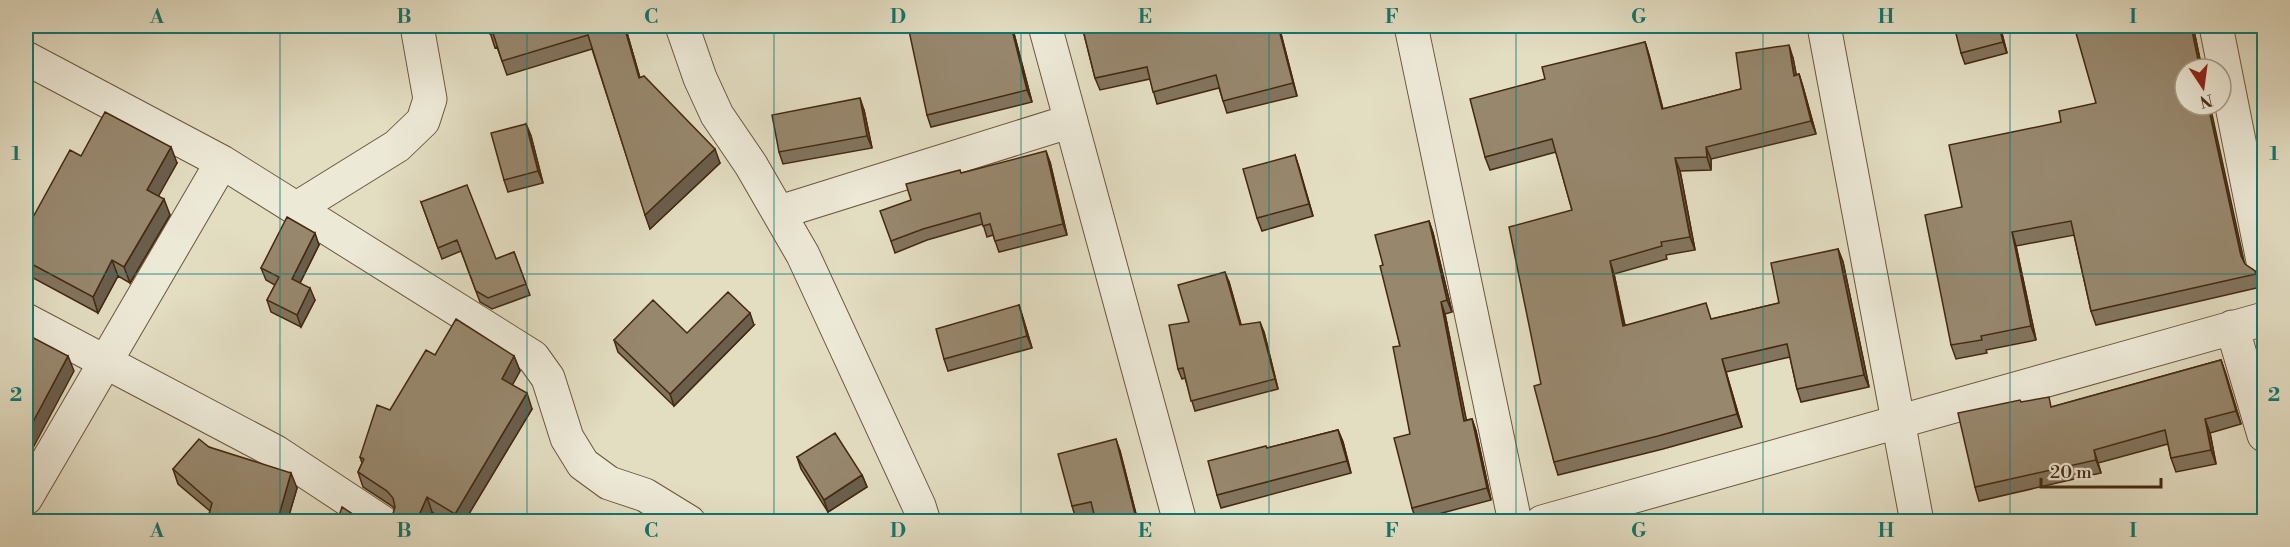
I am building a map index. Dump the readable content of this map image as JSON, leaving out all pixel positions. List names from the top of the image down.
{
  "scale_bar": "20 m",
  "north": "bottom",
  "grid": {
    "columns": [
      "A",
      "B",
      "C",
      "D",
      "E",
      "F",
      "G",
      "H",
      "I"
    ],
    "rows": ["1", "2"]
  }
}
